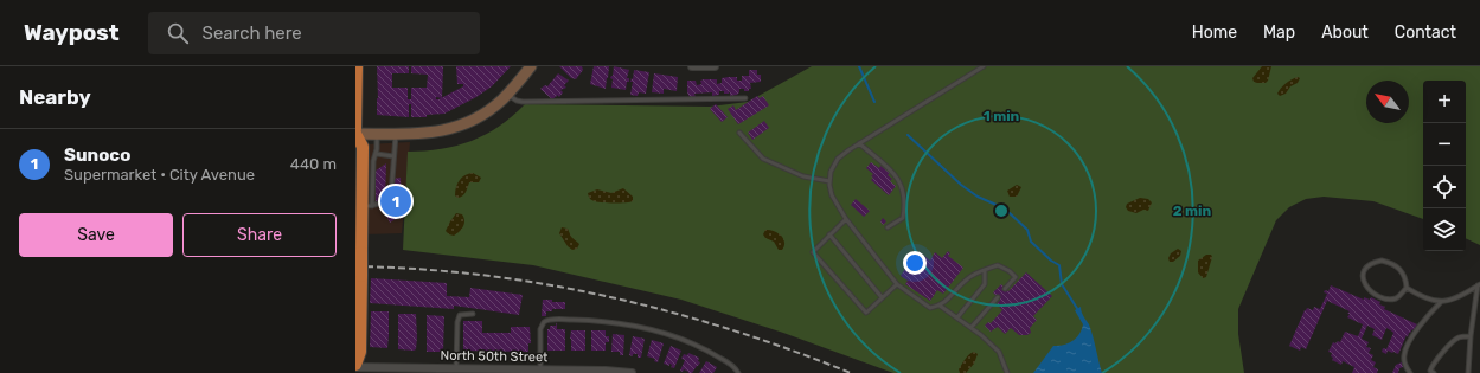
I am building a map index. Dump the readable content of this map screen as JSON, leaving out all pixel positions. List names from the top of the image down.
{
  "streets": {
    "street": ["North 50th Street"]
  },
  "north": "top left",
  "page": {
    "header": "Waypost",
    "search": "Search here",
    "nav": [
      "Home",
      "Map",
      "About",
      "Contact"
    ],
    "heading": "Nearby",
    "map_buttons": ["+", "−"],
    "list": [
      {
        "mark": "1",
        "name": "Sunoco",
        "note": "Supermarket · City Avenue",
        "value": "440 m"
      }
    ],
    "pins": "1",
    "buttons": ["Save", "Share"]
  },
  "rings": ["1 min", "2 min"]
}
